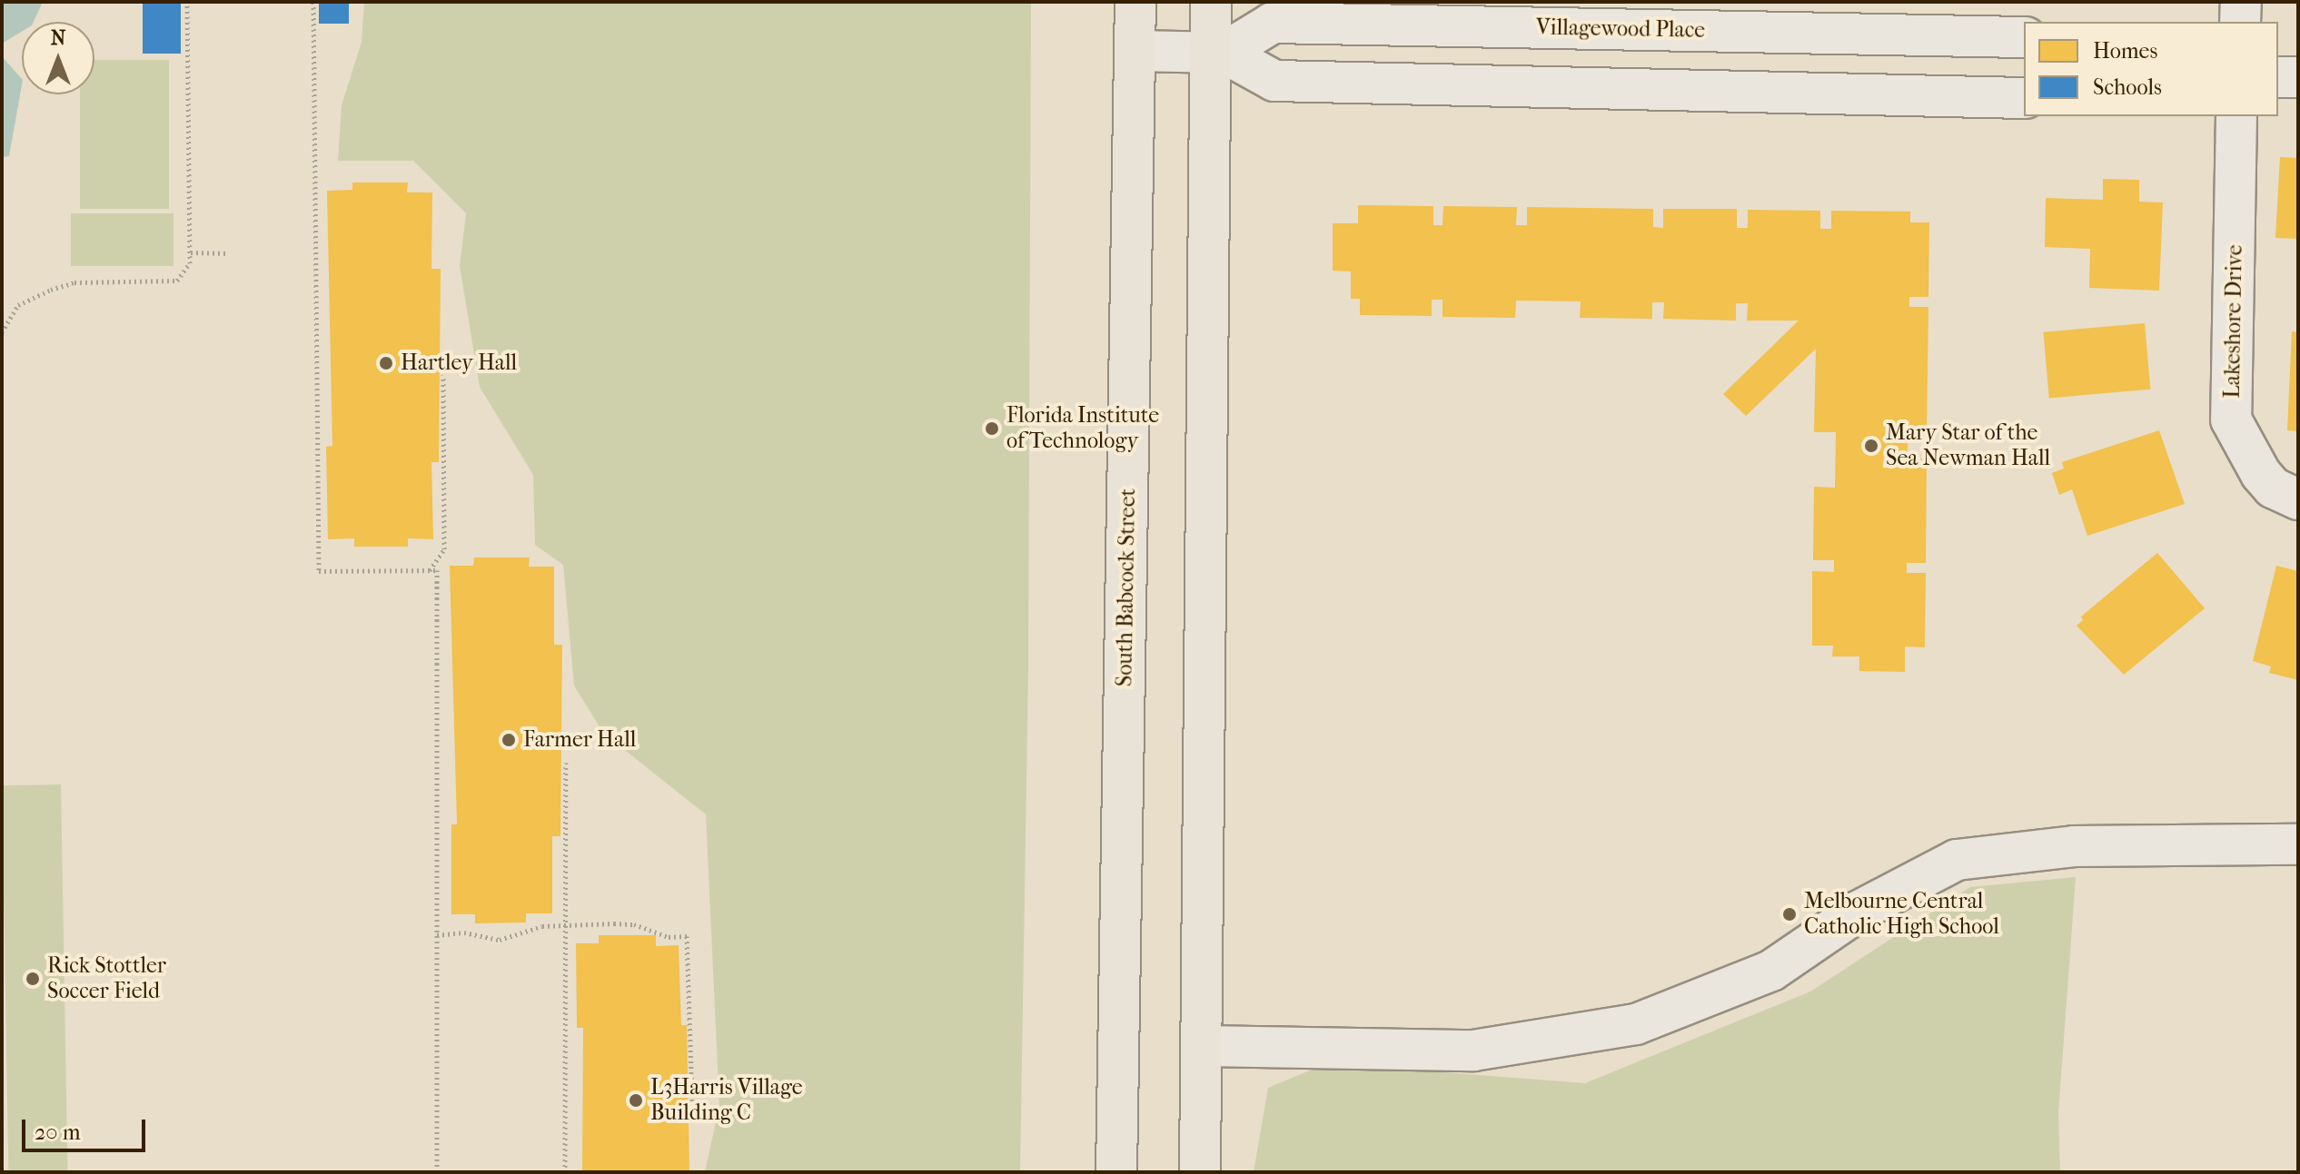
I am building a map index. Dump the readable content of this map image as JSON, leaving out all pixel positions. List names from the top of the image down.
{
  "streets": {
    "main road": ["South Babcock Street"],
    "lane": ["Villagewood Place", "Lakeshore Drive"]
  },
  "places": [
    "Hartley Hall",
    "Florida Institute of Technology",
    "Mary Star of the Sea Newman Hall",
    "Farmer Hall",
    "Melbourne Central Catholic High School",
    "Rick Stottler Soccer Field",
    "L3Harris Village Building C"
  ],
  "legend": ["Homes", "Schools"],
  "scale_bar": "20 m",
  "north": "top"
}
